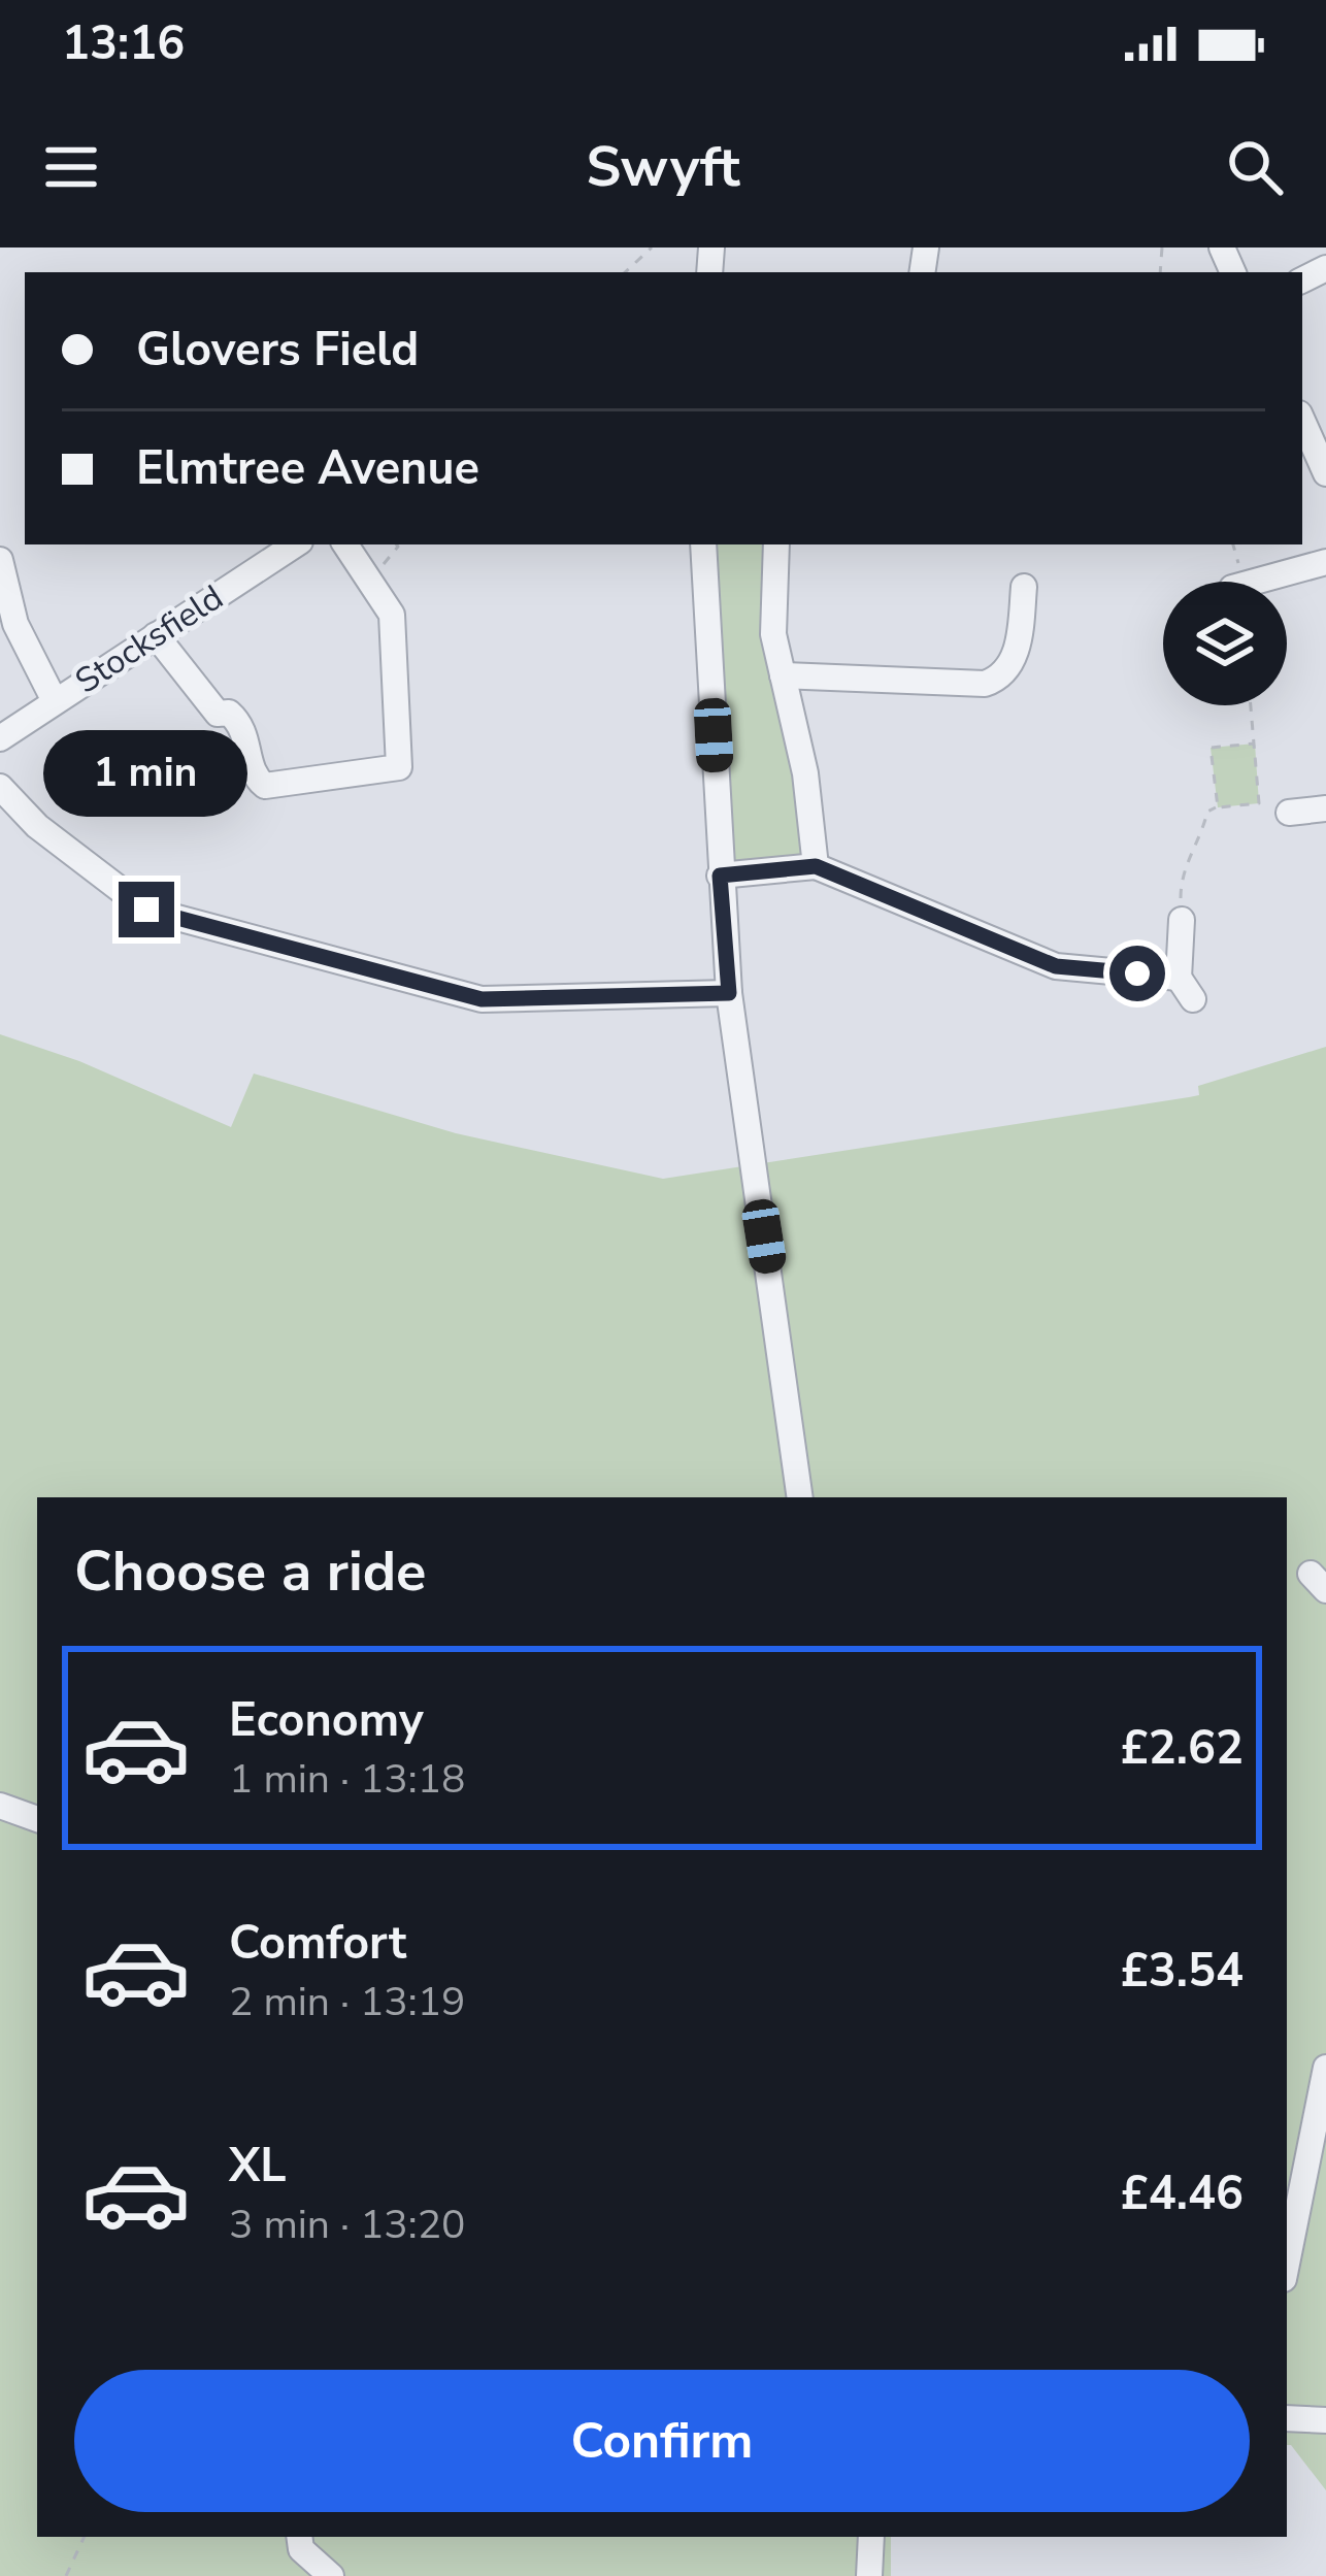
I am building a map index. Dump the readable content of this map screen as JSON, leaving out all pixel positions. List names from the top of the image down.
{
  "streets": {
    "street": ["Stocksfield"]
  },
  "page": {
    "status": "13:16",
    "header": "Swyft",
    "banner": ["Glovers Field", "Elmtree Avenue"],
    "bubble": "1 min",
    "heading": "Choose a ride",
    "list": [
      {
        "name": "Economy",
        "note": "1 min · 13:18",
        "value": "£2.62"
      },
      {
        "name": "Comfort",
        "note": "2 min · 13:19",
        "value": "£3.54"
      },
      {
        "name": "XL",
        "note": "3 min · 13:20",
        "value": "£4.46"
      }
    ],
    "buttons": "Confirm"
  }
}
